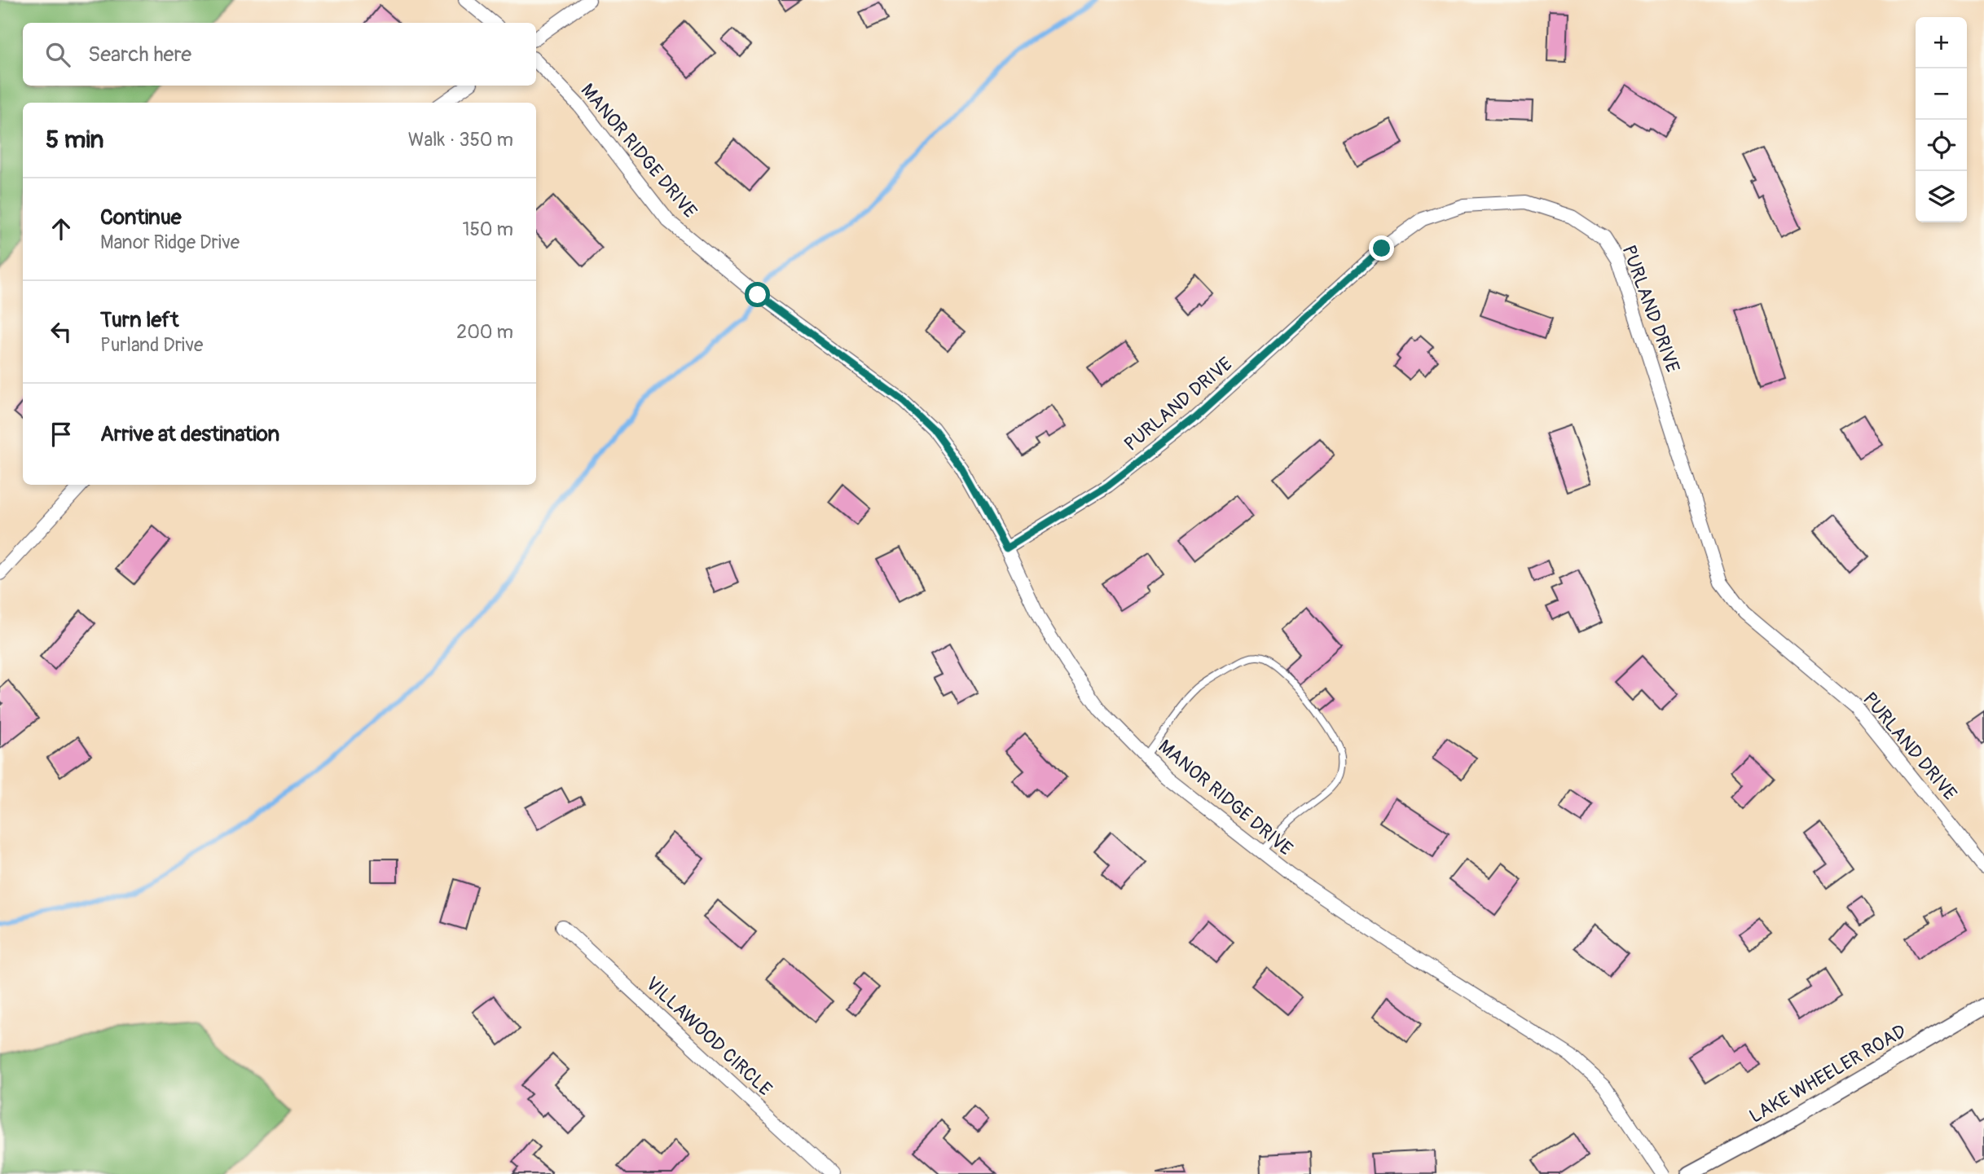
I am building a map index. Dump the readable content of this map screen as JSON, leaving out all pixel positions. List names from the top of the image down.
{
  "streets": {
    "street": [
      "MANOR RIDGE DRIVE",
      "PURLAND DRIVE",
      "VILLAWOOD CIRCLE",
      "LAKE WHEELER ROAD"
    ]
  },
  "crossings": [
    ["MANOR RIDGE DRIVE", "PURLAND DRIVE"]
  ],
  "page": {
    "map_buttons": ["+", "−"],
    "search": "Search here",
    "heading": ["5 min", "Walk · 350 m"],
    "list": [
      ["Continue", "Manor Ridge Drive", "150 m"],
      ["Turn left", "Purland Drive", "200 m"],
      "Arrive at destination"
    ]
  }
}
